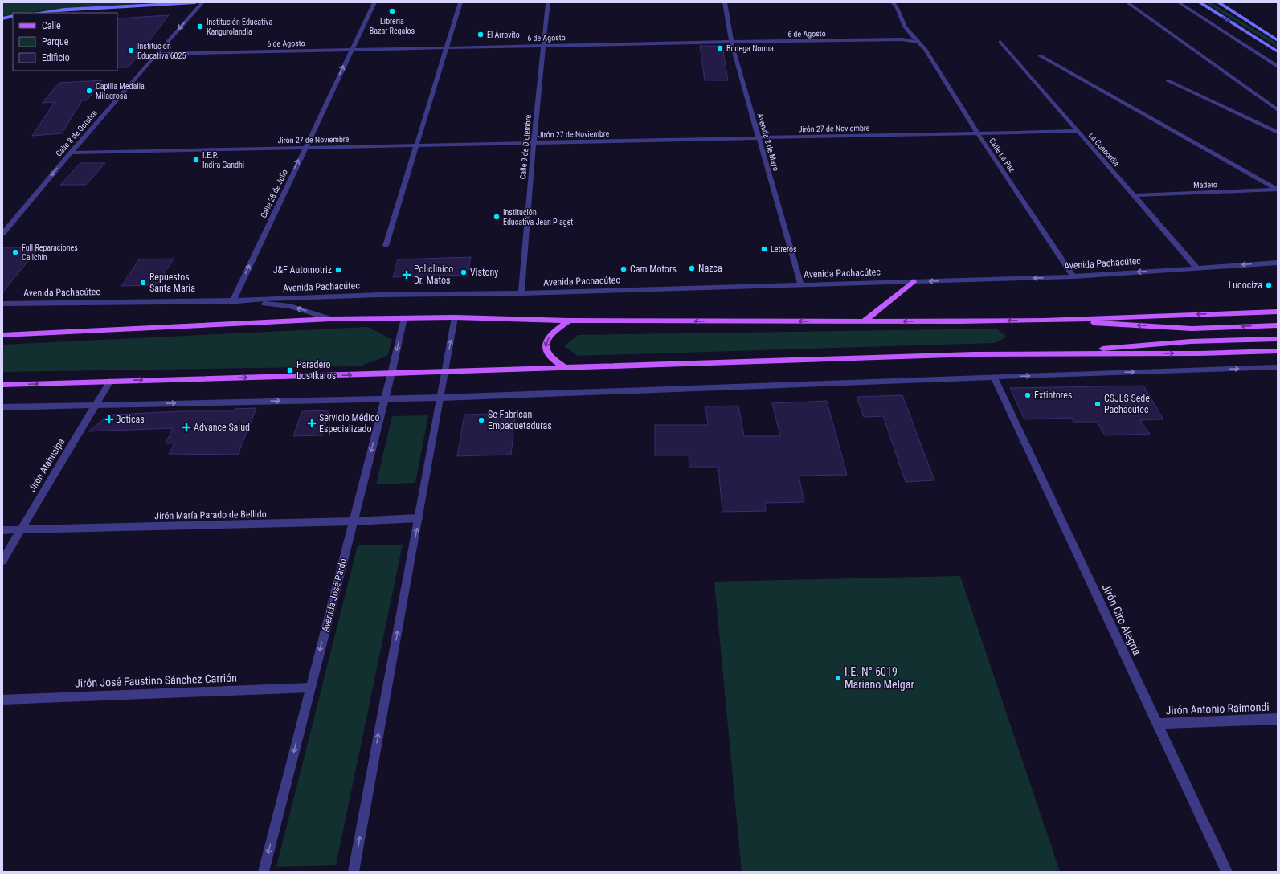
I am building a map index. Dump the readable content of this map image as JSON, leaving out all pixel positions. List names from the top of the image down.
{
  "streets": {
    "street": [
      "6 de Agosto",
      "Jirón 27 de Noviembre",
      "Calle 8 de Octubre",
      "Avenida 2 de Mayo",
      "Calle 9 de Diciembre",
      "La Concordia",
      "Calle La Paz",
      "Madero",
      "Calle 28 de Julio",
      "Avenida Pachacútec",
      "Jirón Atahualpa",
      "Jirón María Parado de Bellido",
      "Avenida José Pardo",
      "Jirón Ciro Alegría",
      "Jirón José Faustino Sánchez Carrión",
      "Jirón Antonio Raimondi"
    ]
  },
  "crossings": [
    ["6 de Agosto", "Calle 8 de Octubre"],
    ["6 de Agosto", "Avenida 2 de Mayo"],
    ["6 de Agosto", "Calle 9 de Diciembre"],
    ["6 de Agosto", "Calle La Paz"],
    ["6 de Agosto", "Calle 28 de Julio"],
    ["Jirón 27 de Noviembre", "Calle 8 de Octubre"],
    ["Jirón 27 de Noviembre", "Avenida 2 de Mayo"],
    ["Jirón 27 de Noviembre", "Calle 9 de Diciembre"],
    ["Jirón 27 de Noviembre", "La Concordia"],
    ["Jirón 27 de Noviembre", "Calle La Paz"],
    ["Jirón 27 de Noviembre", "Calle 28 de Julio"],
    ["Avenida 2 de Mayo", "Avenida Pachacútec"],
    ["Calle 9 de Diciembre", "Avenida Pachacútec"],
    ["La Concordia", "Madero"],
    ["La Concordia", "Avenida Pachacútec"],
    ["Calle La Paz", "Avenida Pachacútec"],
    ["Calle 28 de Julio", "Avenida Pachacútec"],
    ["Jirón Atahualpa", "Jirón María Parado de Bellido"],
    ["Jirón María Parado de Bellido", "Avenida José Pardo"],
    ["Avenida José Pardo", "Jirón José Faustino Sánchez Carrión"],
    ["Jirón Ciro Alegría", "Jirón Antonio Raimondi"]
  ],
  "one_way": ["Calle 8 de Octubre", "Calle 28 de Julio"],
  "places": {
    "other": [
      "Libreria Bazar Regalos",
      "Institución Educativa Kangurolandia",
      "El Arrovito",
      "Bodega Norma",
      "Institución Educativa 6025",
      "Capilla Medalla Milagrosa",
      "I.E.P. Indira Gandhi",
      "Institución Educativa Jean Piaget",
      "Letreros",
      "Full Reparaciones Calichin",
      "Nazca",
      "Cam Motors",
      "J&F Automotriz",
      "Vistony",
      "Repuestos Santa María",
      "Lucociza",
      "Extintores",
      "CSJLS Sede Pachacútec",
      "Se Fabrican Empaquetaduras",
      "I.E. N° 6019 Mariano Melgar"
    ],
    "health": [
      "Policlinico Dr. Matos",
      "Boticas",
      "Servicio Médico Especializado",
      "Advance Salud"
    ],
    "transit": ["Paradero Los Ikaros"]
  },
  "legend": ["Calle", "Parque", "Edificio"]
}
